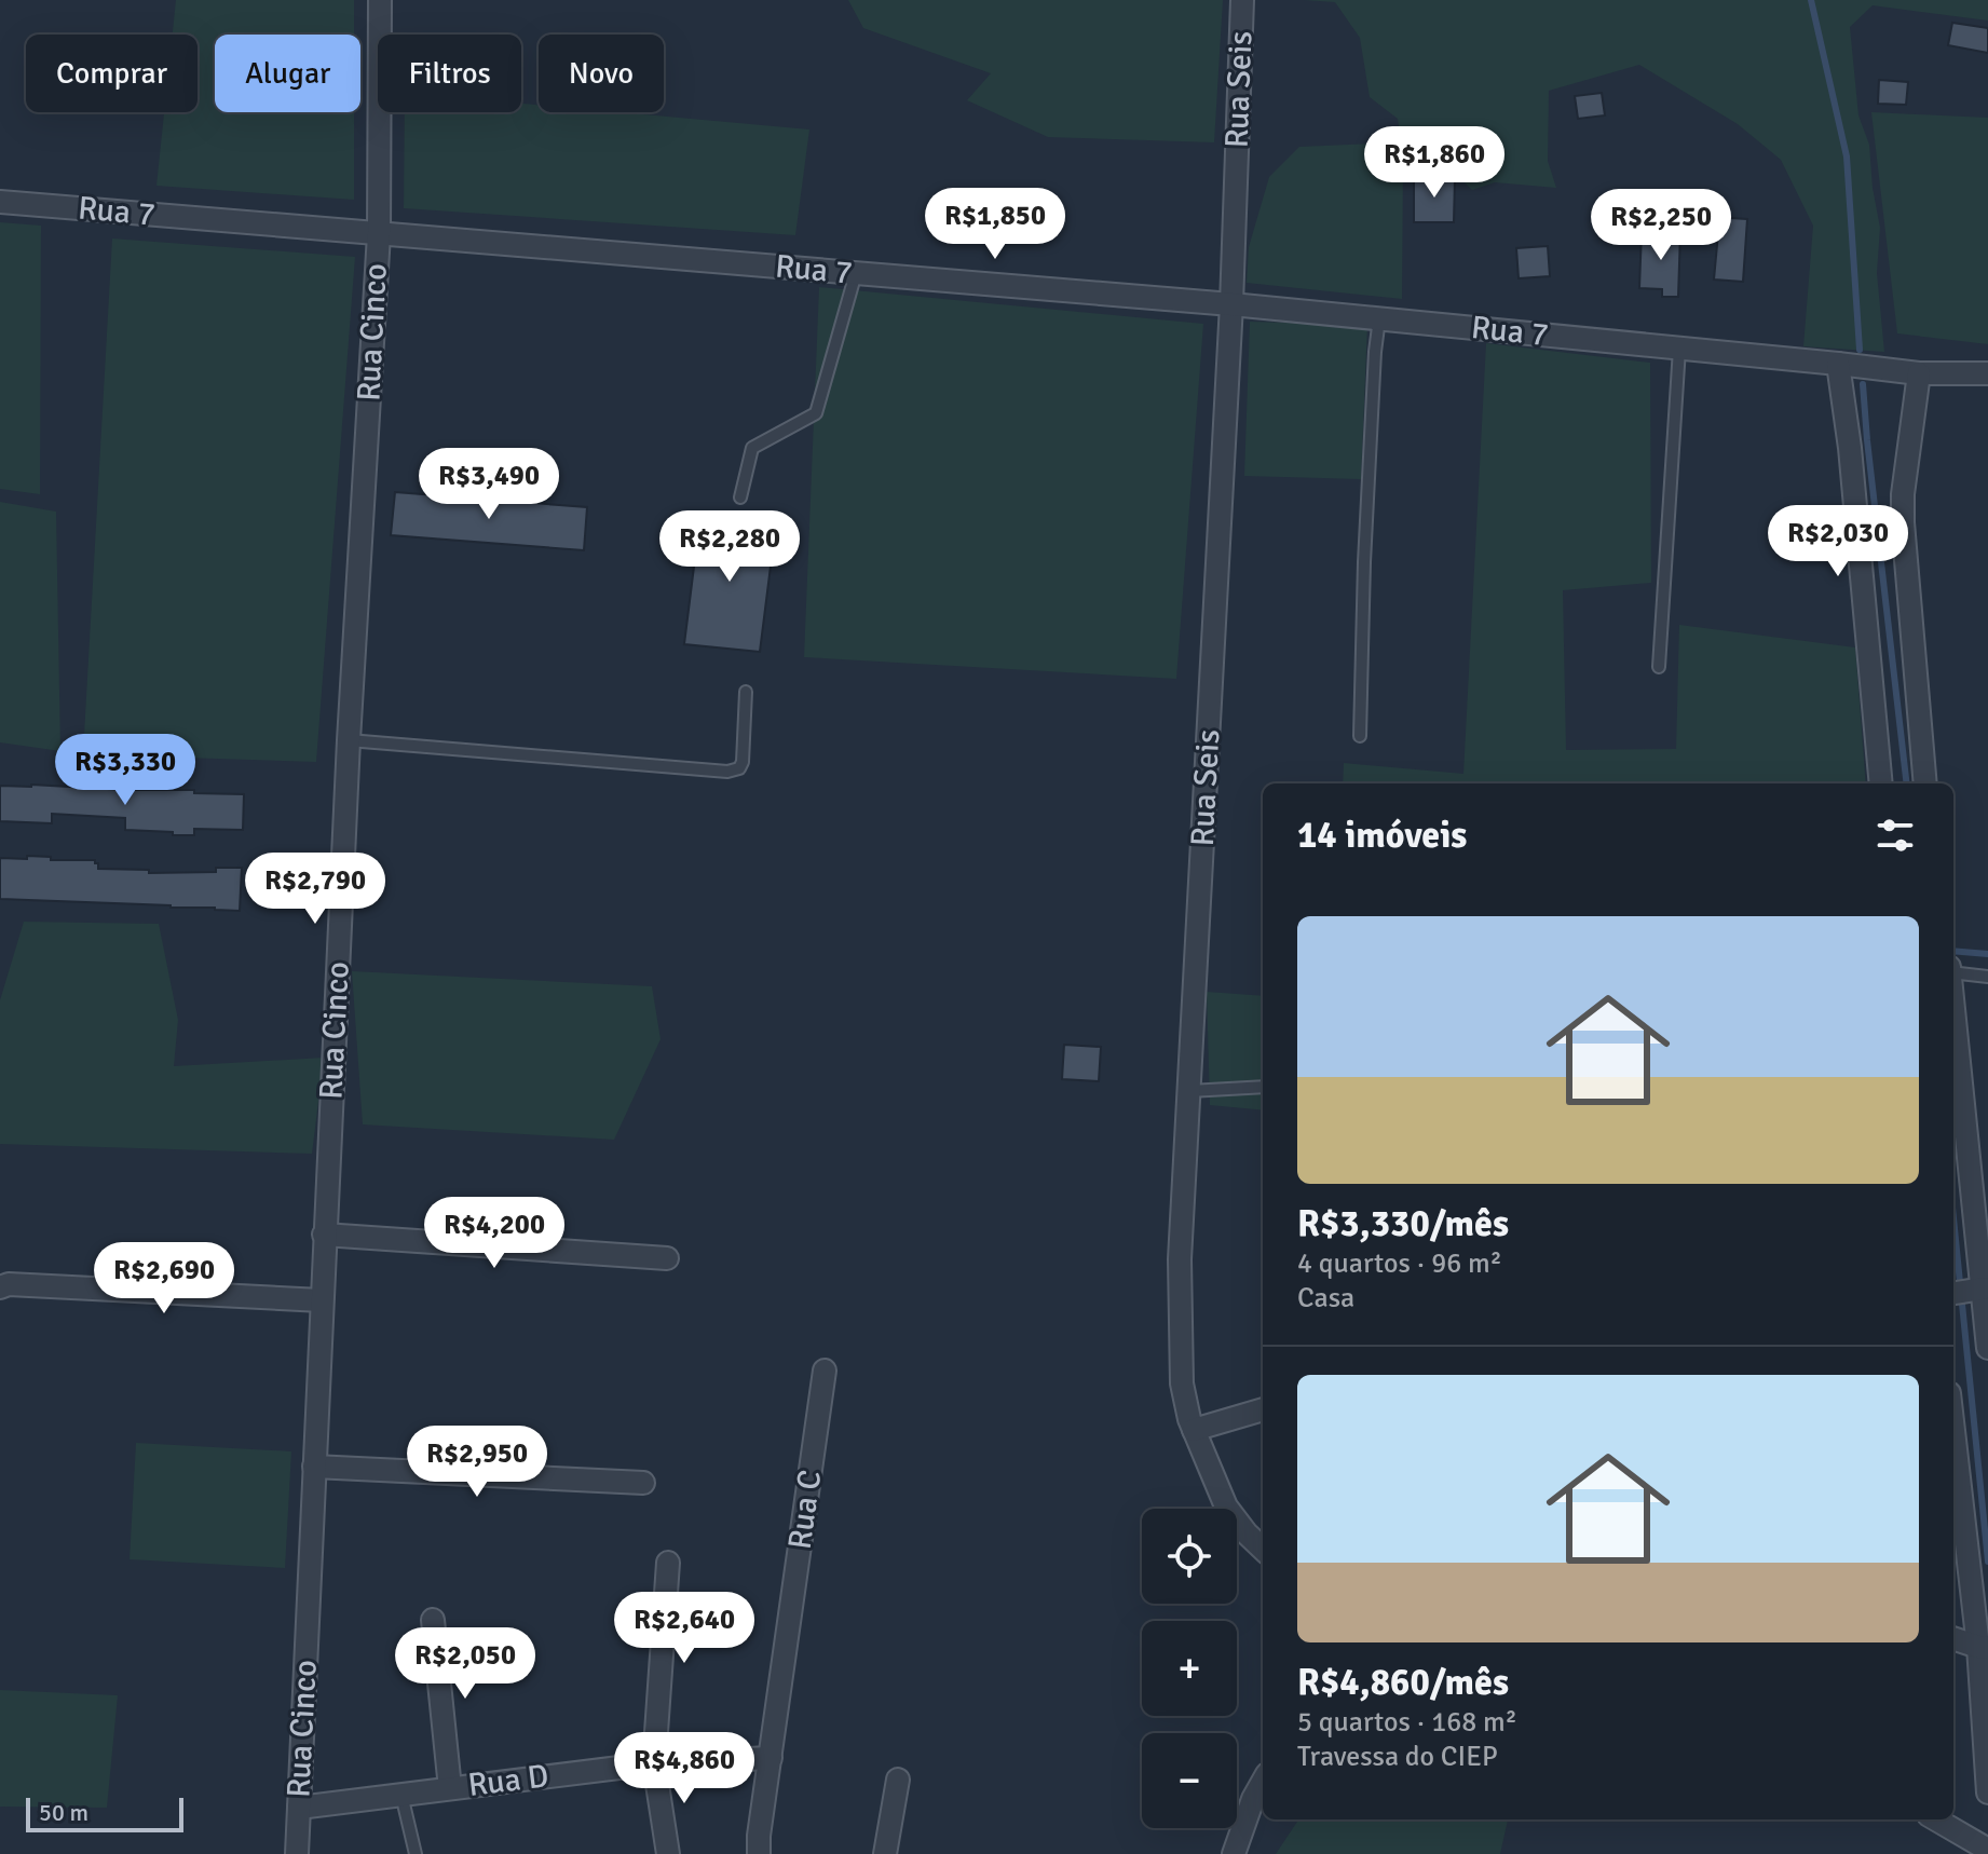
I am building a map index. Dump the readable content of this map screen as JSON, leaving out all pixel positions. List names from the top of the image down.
{
  "streets": {
    "street": [
      "Rua Seis",
      "Rua 7",
      "Rua Cinco",
      "Rua C",
      "Rua D"
    ]
  },
  "crossings": [
    ["Rua Seis", "Rua 7"],
    ["Rua 7", "Rua Cinco"],
    ["Rua Cinco", "Rua D"],
    ["Rua C", "Rua D"]
  ],
  "scale_bar": "50 m",
  "page": {
    "chip": [
      "Comprar",
      "Alugar",
      "Filtros",
      "Novo"
    ],
    "price": [
      "R$1,860",
      "R$1,850",
      "R$2,250",
      "R$3,490",
      "R$2,030",
      "R$2,280",
      "R$3,330",
      "R$2,790",
      "R$4,200",
      "R$2,690",
      "R$2,950",
      "R$2,640",
      "R$2,050",
      "R$4,860"
    ],
    "heading": "14 imóveis",
    "list": [
      {
        "name": "R$3,330/mês",
        "note": "4 quartos · 96 m² · Casa"
      },
      {
        "name": "R$4,860/mês",
        "note": "5 quartos · 168 m² · Travessa do CIEP"
      }
    ],
    "map_buttons": ["+", "−"],
    "scale": "50 m"
  }
}
